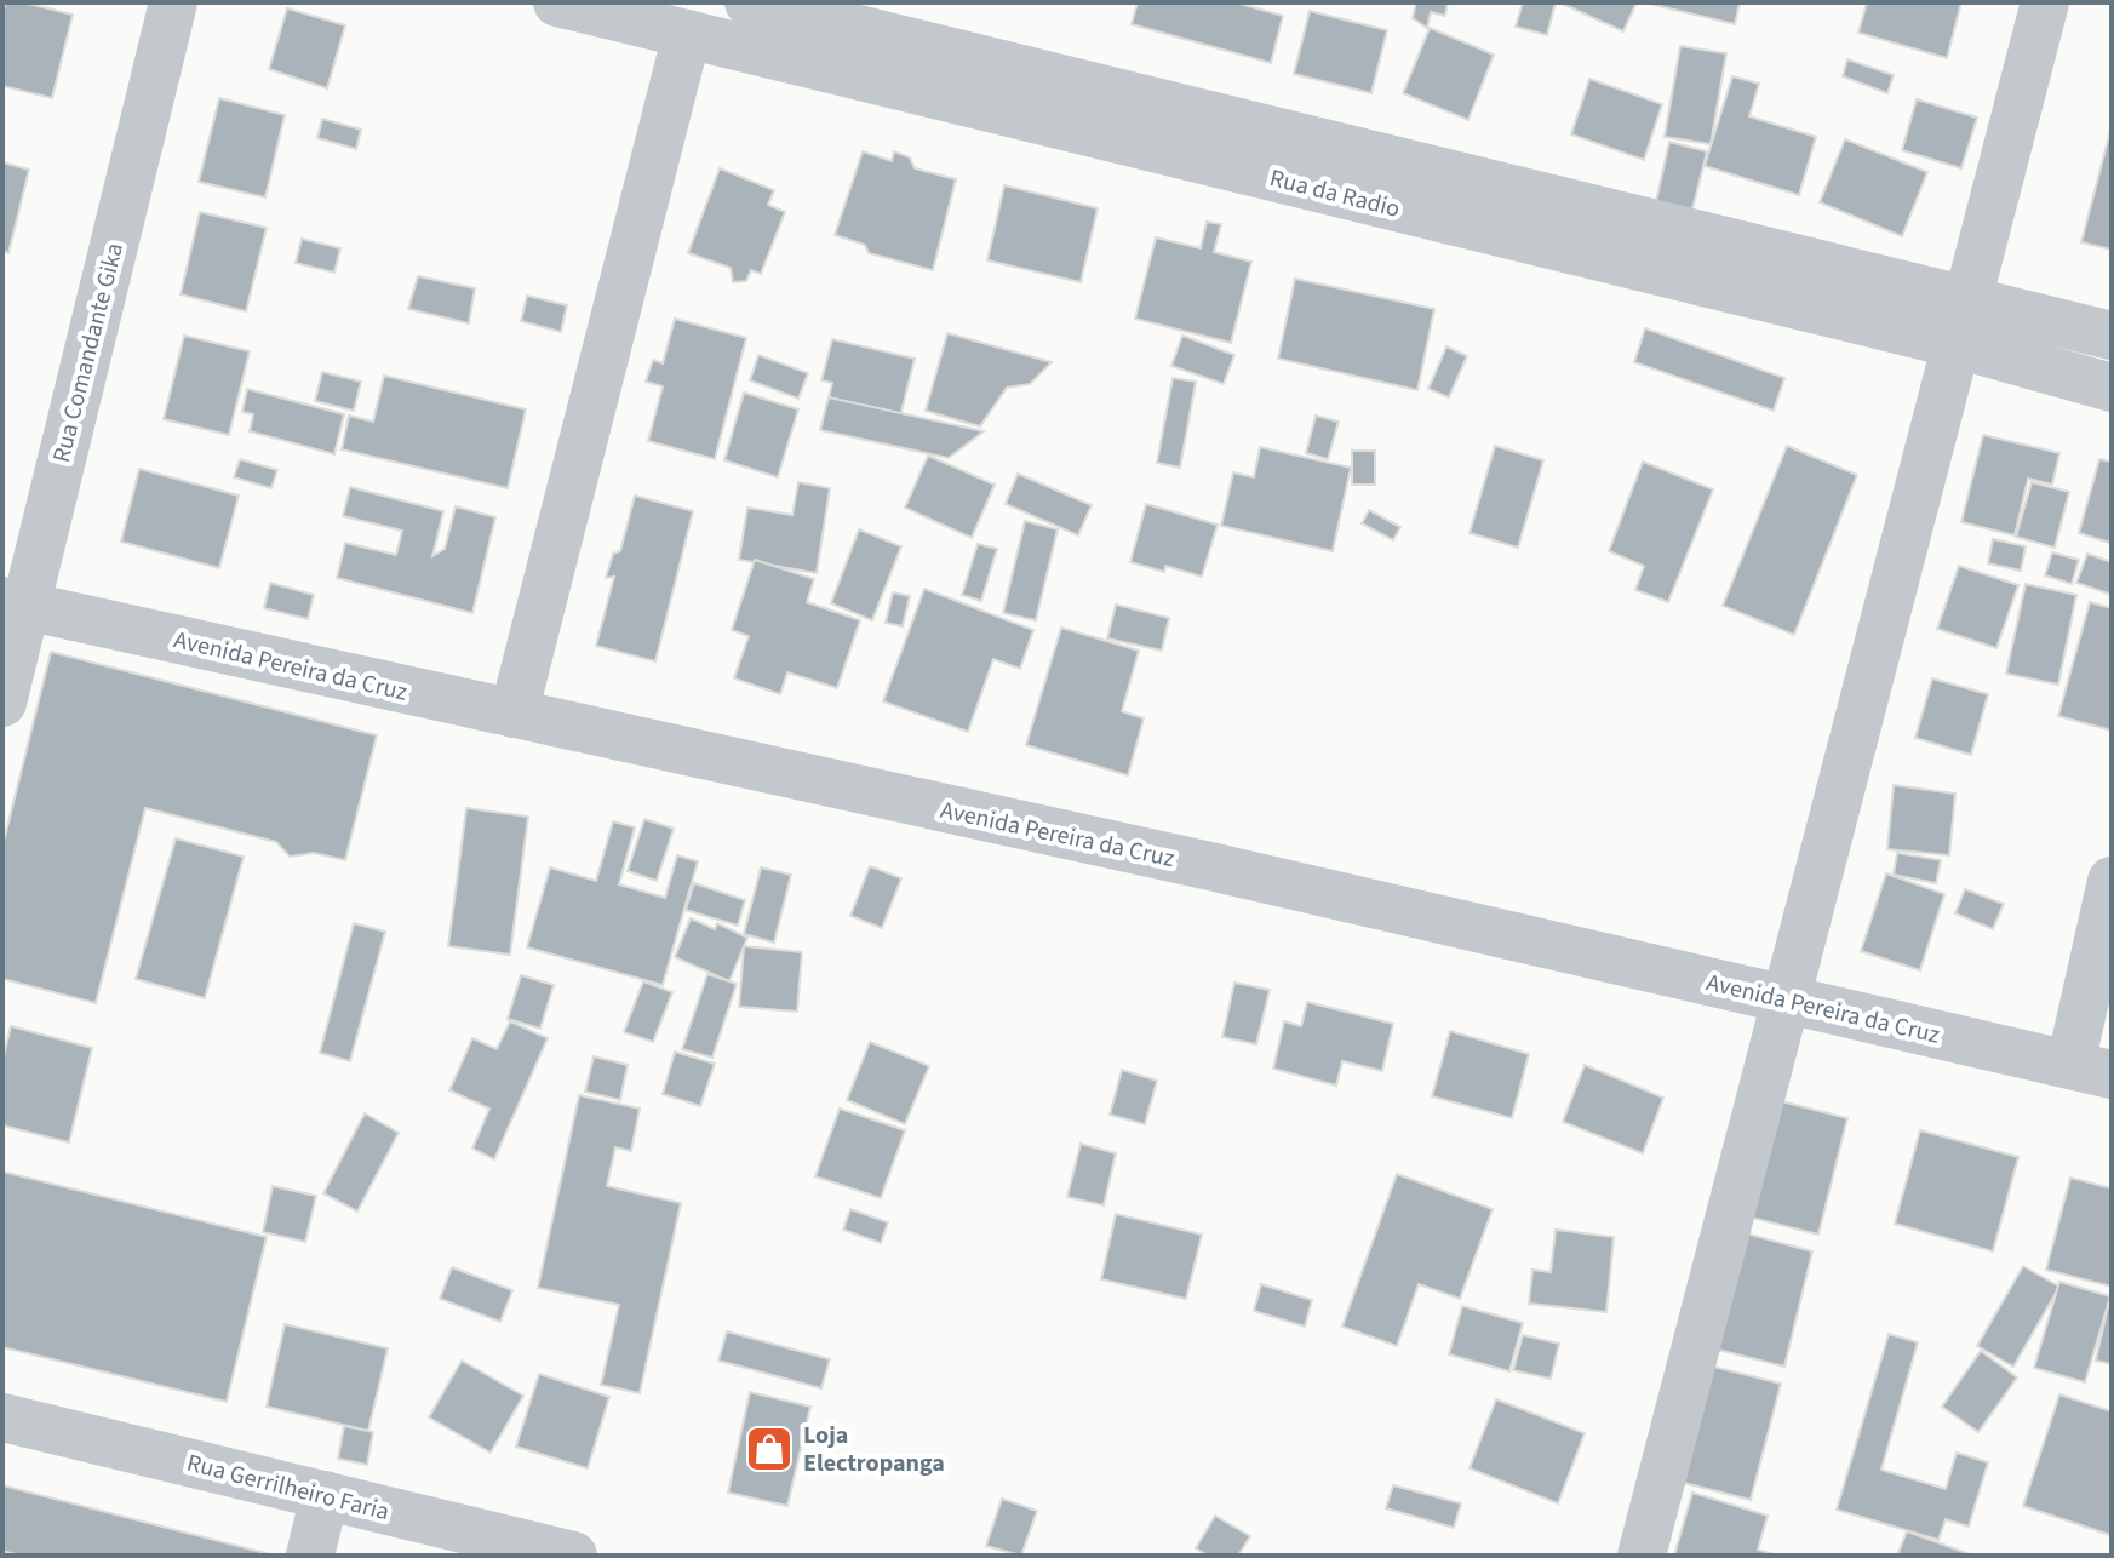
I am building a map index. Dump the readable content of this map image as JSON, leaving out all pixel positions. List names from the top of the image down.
{
  "streets": {
    "street": [
      "Rua da Radio",
      "Rua Comandante Gika",
      "Avenida Pereira da Cruz",
      "Rua Gerrilheiro Faria"
    ]
  },
  "crossings": [
    ["Rua Comandante Gika", "Avenida Pereira da Cruz"]
  ],
  "places": {
    "shop": ["Loja Electropanga"]
  }
}
